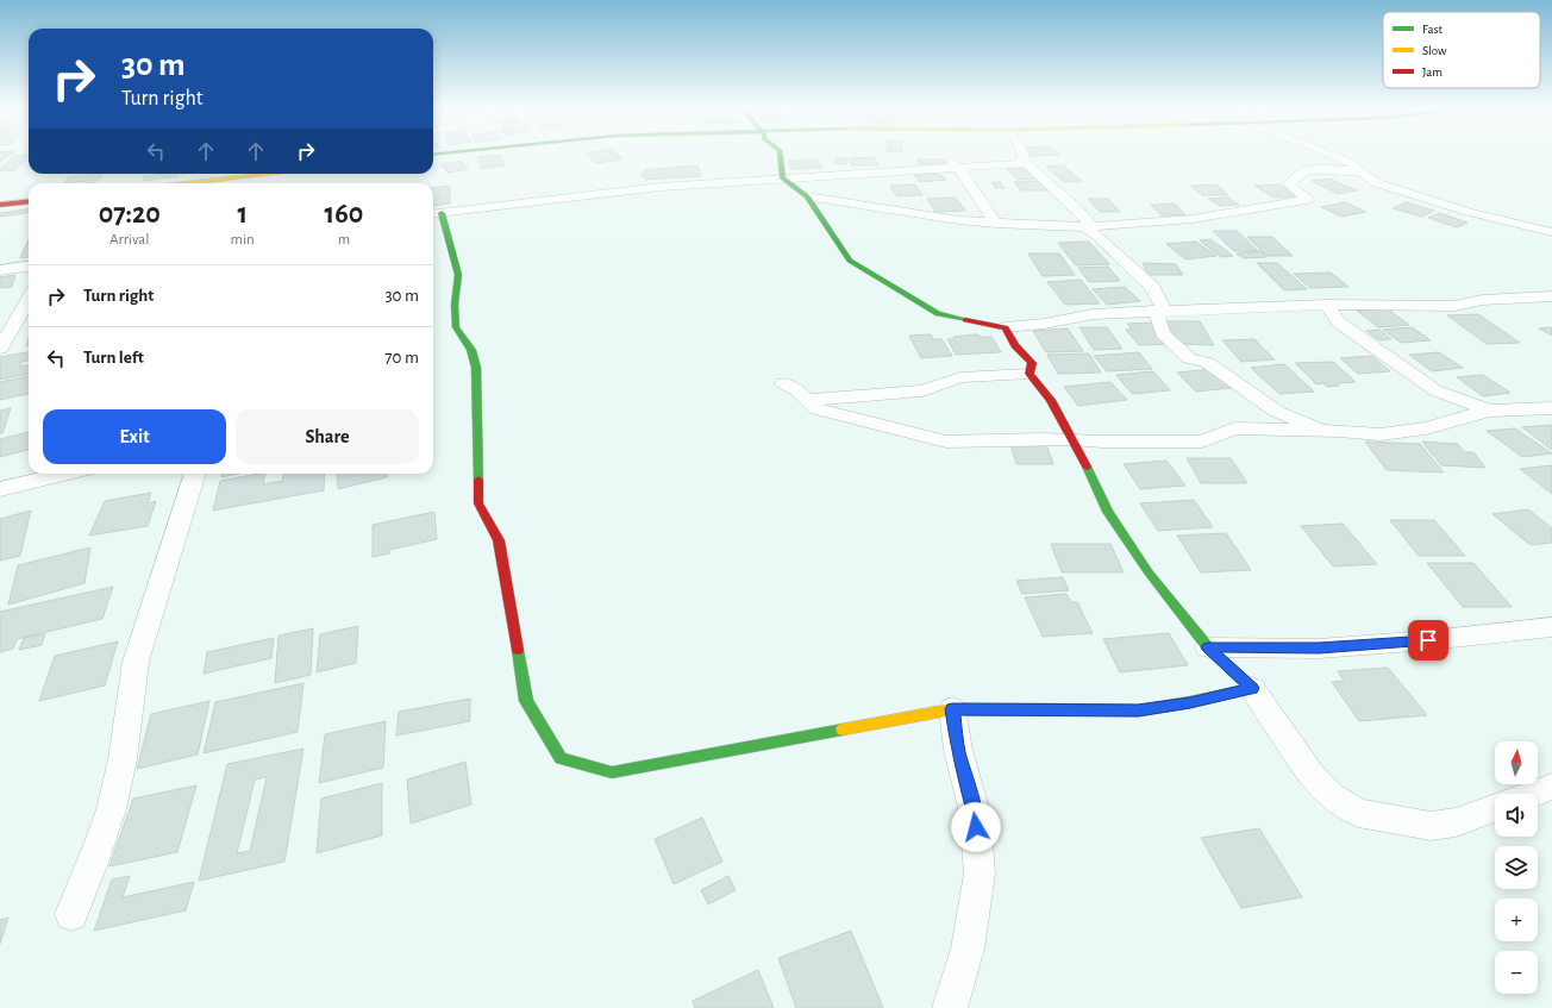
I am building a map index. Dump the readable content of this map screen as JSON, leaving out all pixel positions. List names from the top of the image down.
{
  "legend": ["Fast", "Slow", "Jam"],
  "north": "top",
  "page": {
    "turn": ["30 m", "Turn right"],
    "eta": [
      "07:20",
      "Arrival",
      "1",
      "min",
      "160",
      "m"
    ],
    "list": [
      {
        "name": "Turn right",
        "value": "30 m"
      },
      {
        "name": "Turn left",
        "value": "70 m"
      }
    ],
    "buttons": ["Exit", "Share"],
    "map_buttons": ["+", "−"]
  }
}
